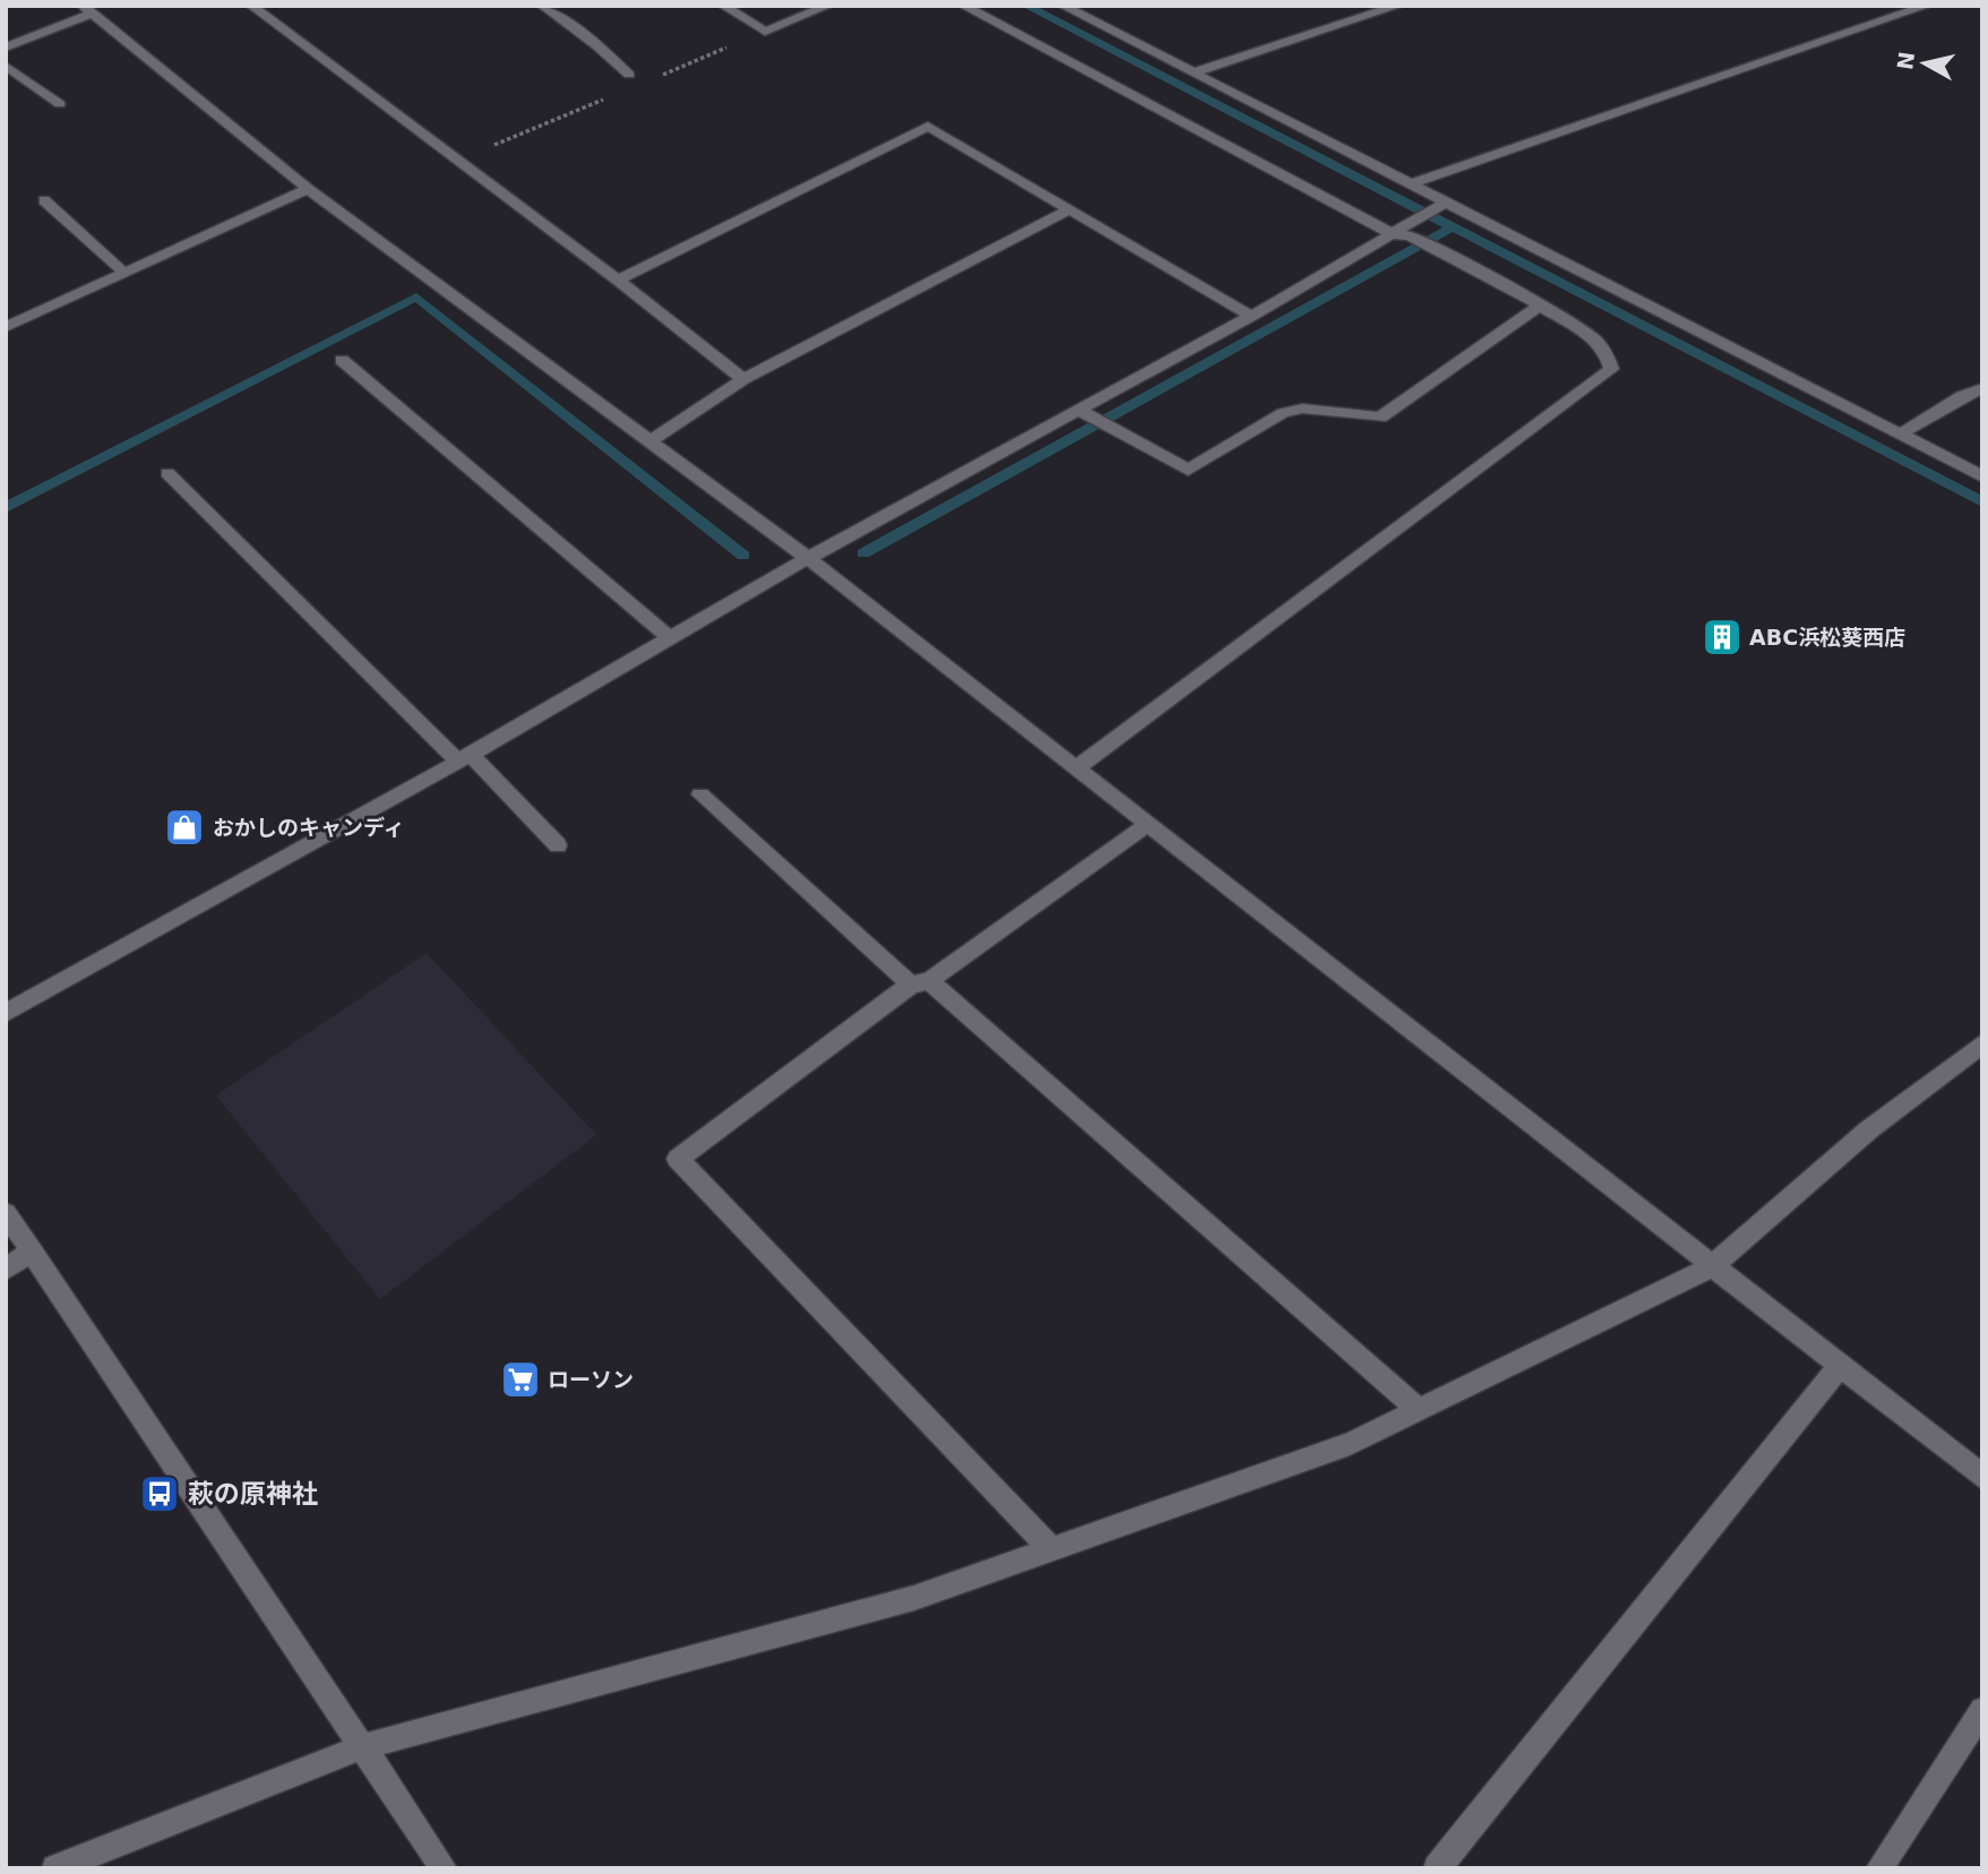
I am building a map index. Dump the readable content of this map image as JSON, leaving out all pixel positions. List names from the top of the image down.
{
  "places": {
    "building": ["ABC浜松葵西店"],
    "shop": ["おかしのキャンディ"],
    "supermarket": ["ローソン"],
    "bus stop": ["萩の原神社"]
  },
  "north": "left"
}
